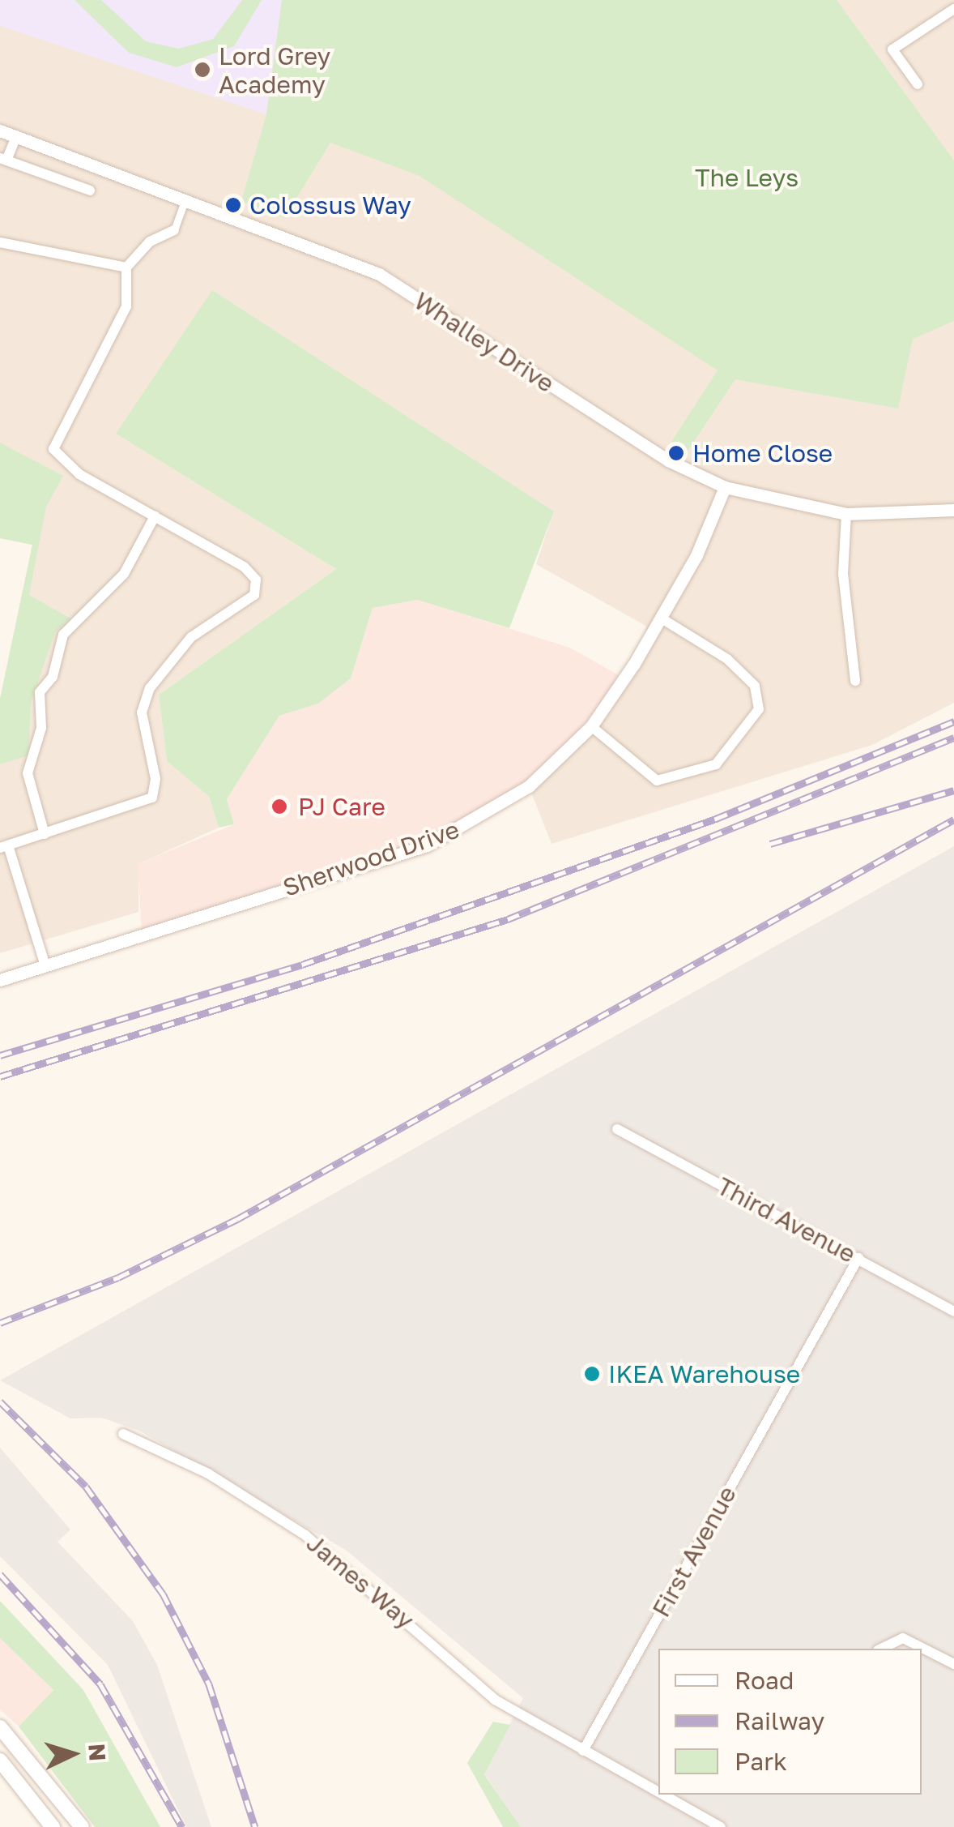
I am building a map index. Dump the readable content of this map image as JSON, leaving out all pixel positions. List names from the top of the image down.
{
  "streets": {
    "street": [
      "Whalley Drive",
      "Sherwood Drive",
      "Third Avenue",
      "First Avenue",
      "James Way"
    ]
  },
  "crossings": [
    ["Whalley Drive", "Sherwood Drive"],
    ["Third Avenue", "First Avenue"],
    ["First Avenue", "James Way"]
  ],
  "parks": ["The Leys"],
  "places": [
    "Lord Grey Academy",
    "Colossus Way",
    "Home Close",
    "PJ Care",
    "IKEA Warehouse"
  ],
  "legend": ["Road", "Railway", "Park"],
  "north": "right"
}
